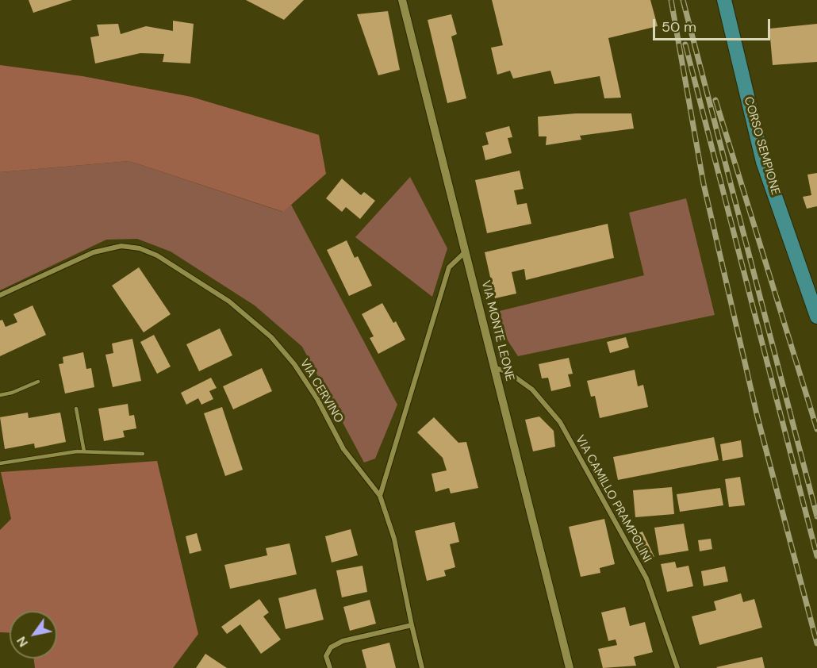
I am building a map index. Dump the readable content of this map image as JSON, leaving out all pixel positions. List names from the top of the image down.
{
  "streets": {
    "main road": ["CORSO SEMPIONE"],
    "street": ["VIA MONTE LEONE", "VIA CERVINO", "VIA CAMILLO PRAMPOLINI"]
  },
  "crossings": [
    ["VIA MONTE LEONE", "VIA CAMILLO PRAMPOLINI"]
  ],
  "scale_bar": "50 m",
  "north": "bottom left"
}
